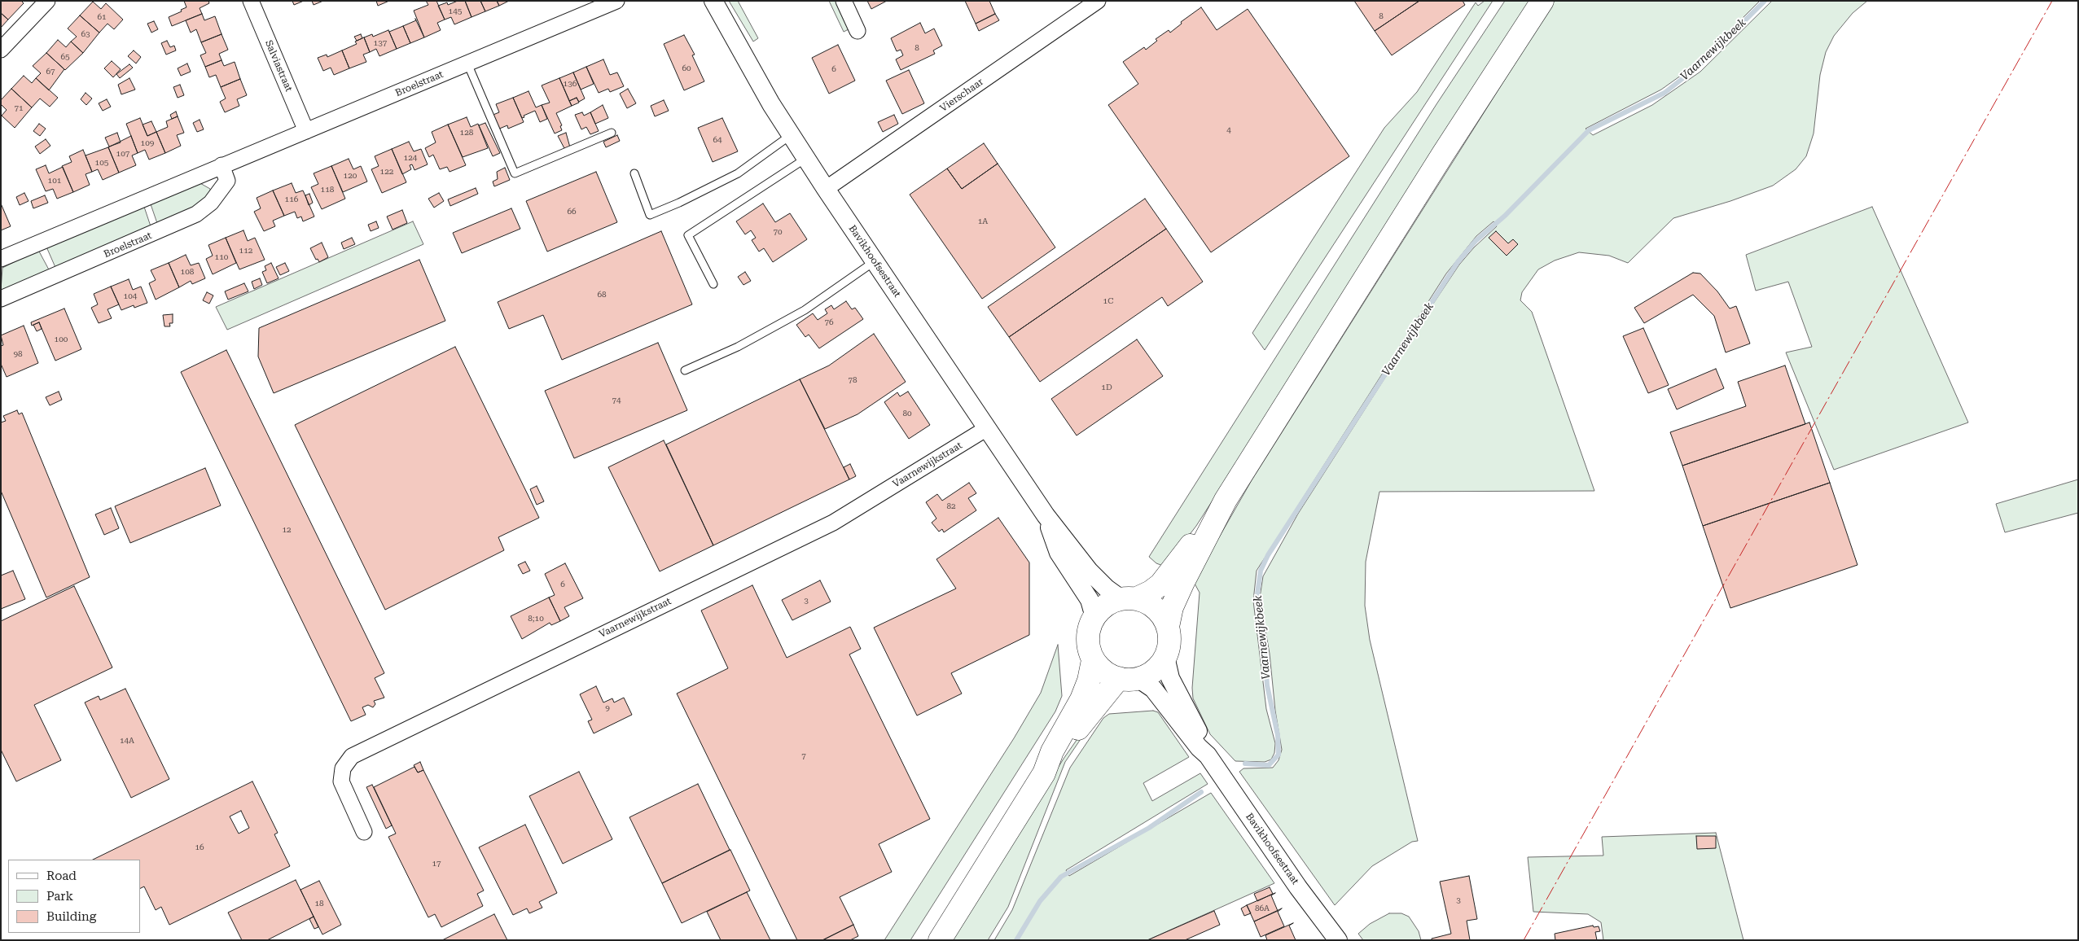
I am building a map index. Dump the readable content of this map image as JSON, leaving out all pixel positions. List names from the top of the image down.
{
  "streets": {
    "street": [
      "Salviastraat",
      "Broelstraat",
      "Vierschaar",
      "Bavikhoofsestraat",
      "Vaarnewijkstraat"
    ]
  },
  "crossings": [
    ["Salviastraat", "Broelstraat"],
    ["Vierschaar", "Bavikhoofsestraat"],
    ["Bavikhoofsestraat", "Vaarnewijkstraat"]
  ],
  "water": ["Vaarnewijkbeek"],
  "house_numbers": [
    "145",
    "8",
    "61",
    "63",
    "137",
    "8",
    "65",
    "60",
    "6",
    "67",
    "136",
    "71",
    "4",
    "128",
    "64",
    "109",
    "107",
    "124",
    "105",
    "122",
    "120",
    "101",
    "118",
    "116",
    "66",
    "1A",
    "70",
    "112",
    "110",
    "108",
    "68",
    "104",
    "1C",
    "76",
    "100",
    "98",
    "78",
    "1D",
    "74",
    "80",
    "82",
    "12",
    "6",
    "3",
    "8;10",
    "9",
    "14A",
    "7",
    "16",
    "17",
    "3",
    "18",
    "86A"
  ],
  "legend": ["Road", "Park", "Building"]
}
